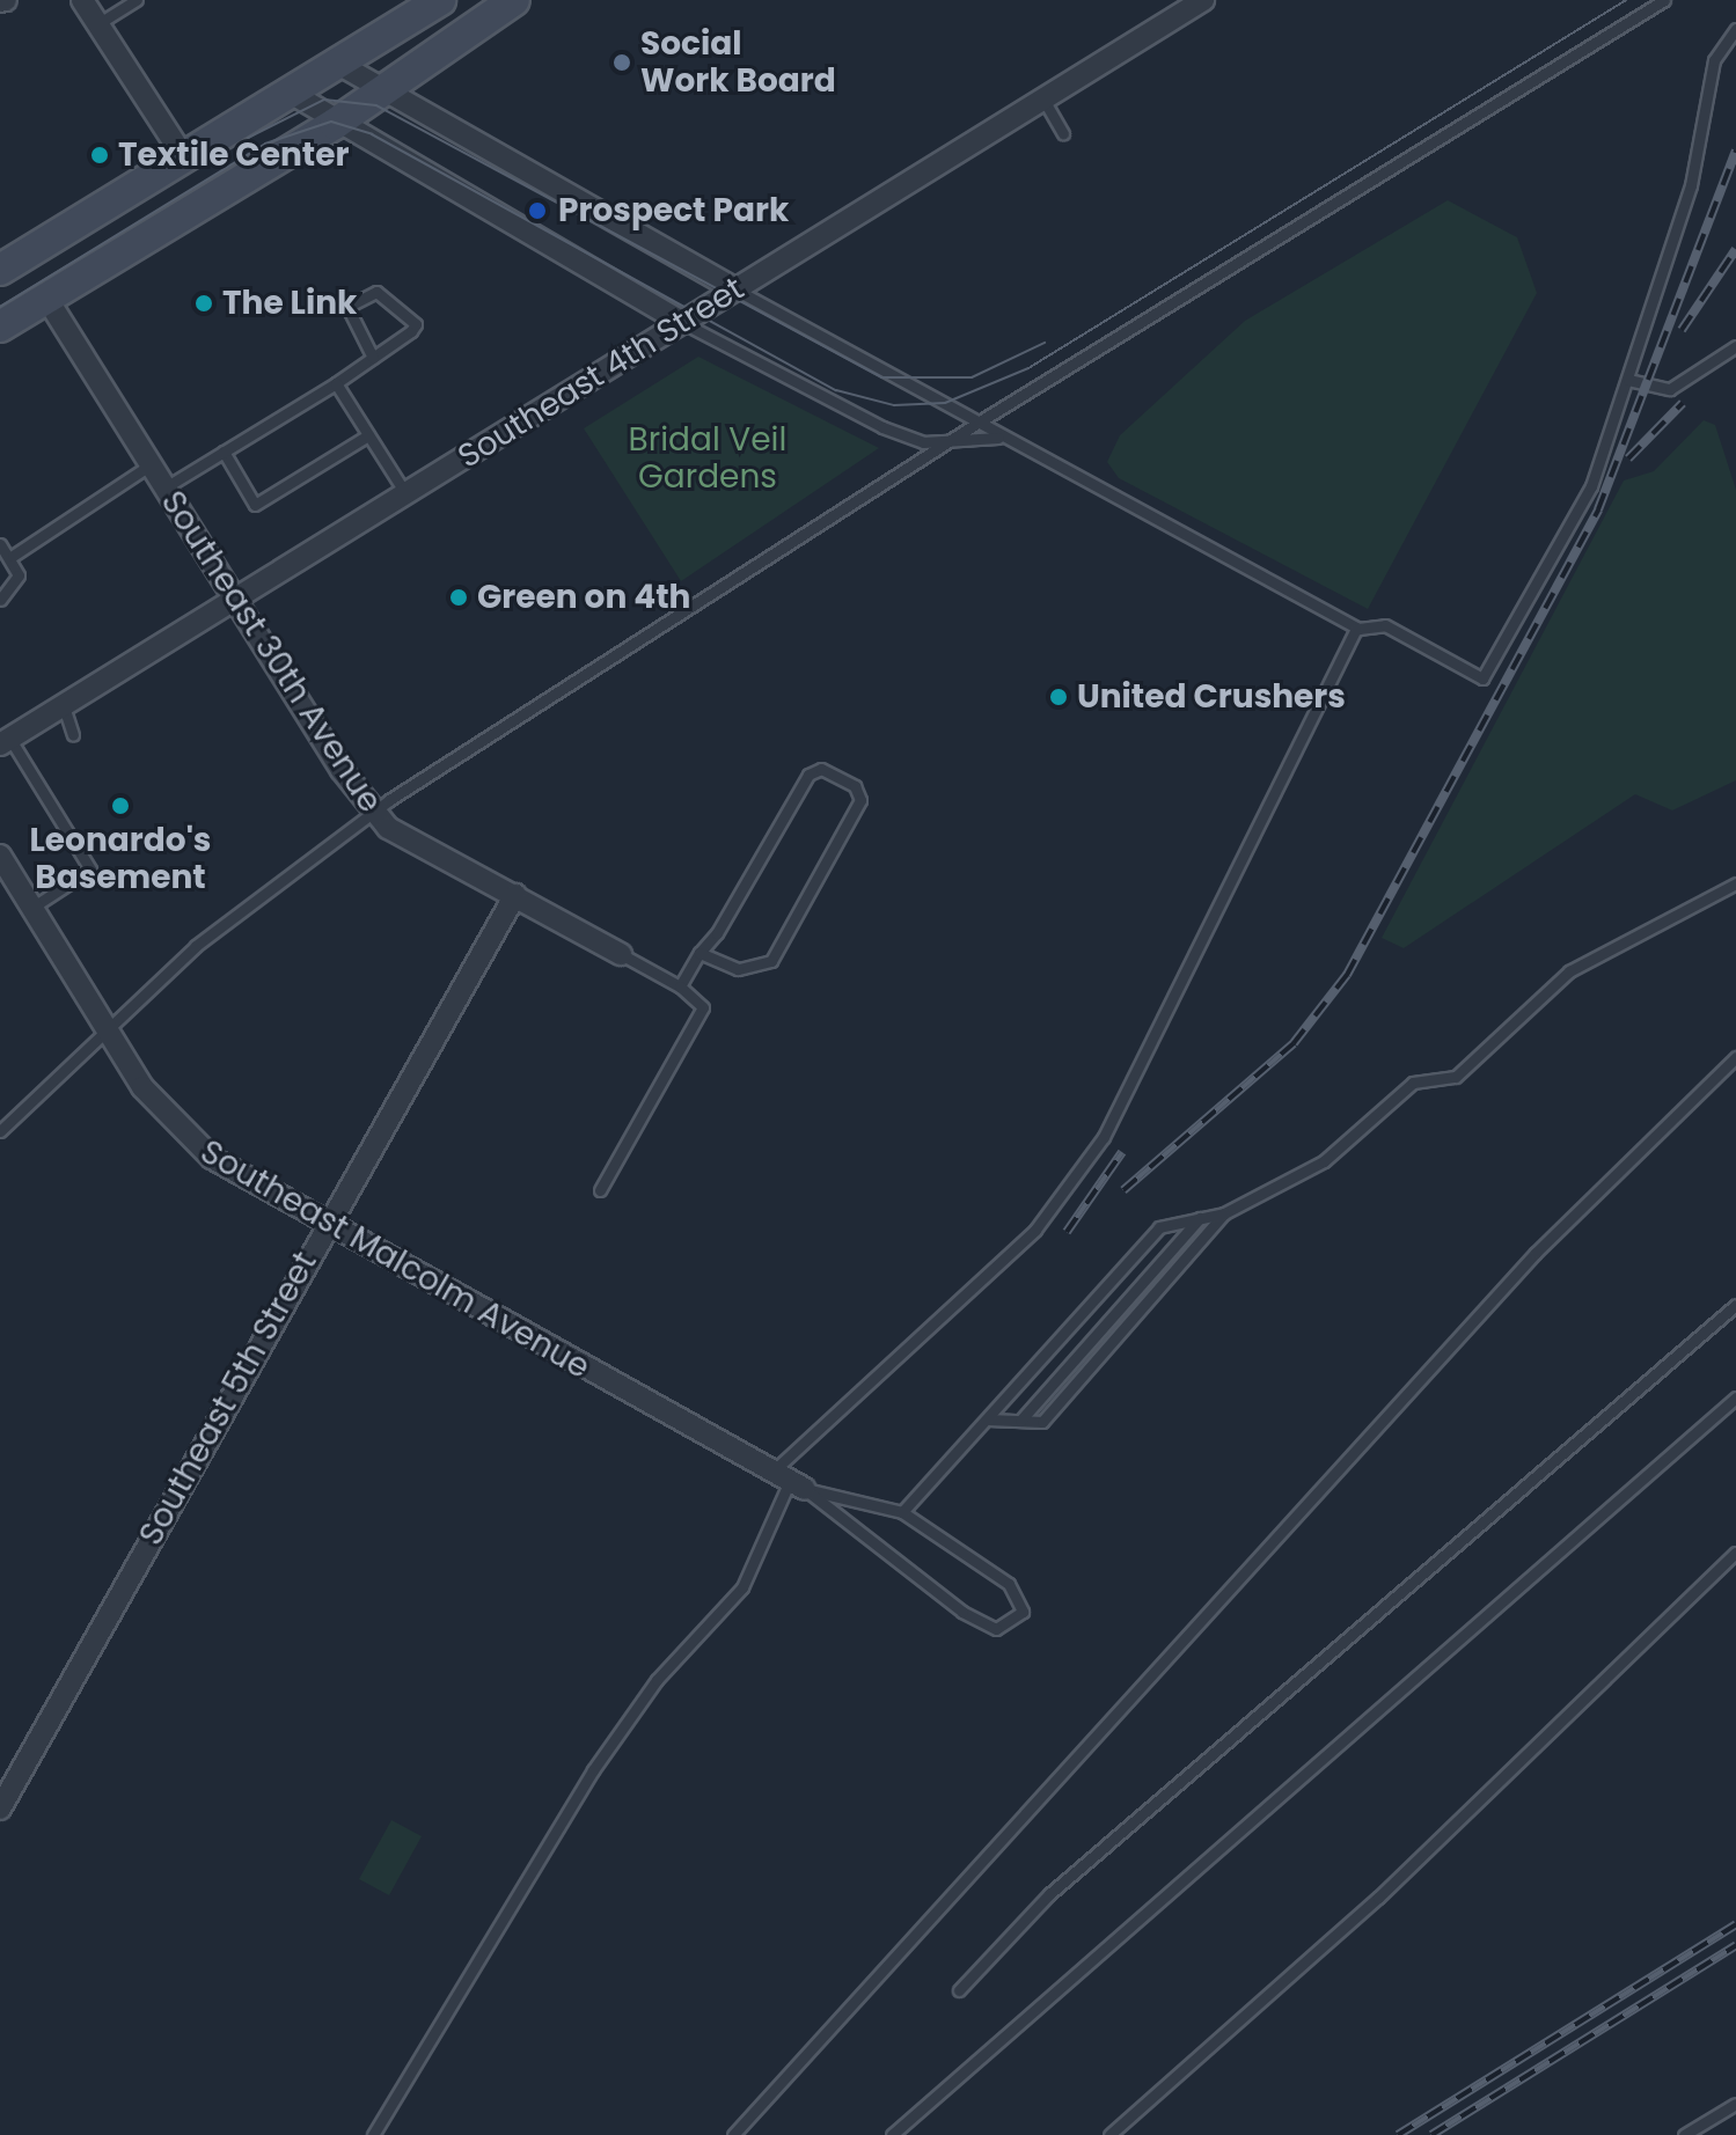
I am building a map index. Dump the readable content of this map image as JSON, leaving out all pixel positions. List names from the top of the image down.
{
  "streets": {
    "street": [
      "Southeast 4th Street",
      "Southeast 30th Avenue",
      "Southeast Malcolm Avenue",
      "Southeast 5th Street"
    ]
  },
  "crossings": [
    ["Southeast 4th Street", "Southeast 30th Avenue"],
    ["Southeast 30th Avenue", "Southeast 5th Street"],
    ["Southeast Malcolm Avenue", "Southeast 5th Street"]
  ],
  "parks": ["Bridal Veil Gardens"],
  "places": [
    "Social Work Board",
    "Textile Center",
    "Prospect Park",
    "The Link",
    "Green on 4th",
    "United Crushers",
    "Leonardo's Basement"
  ]
}
